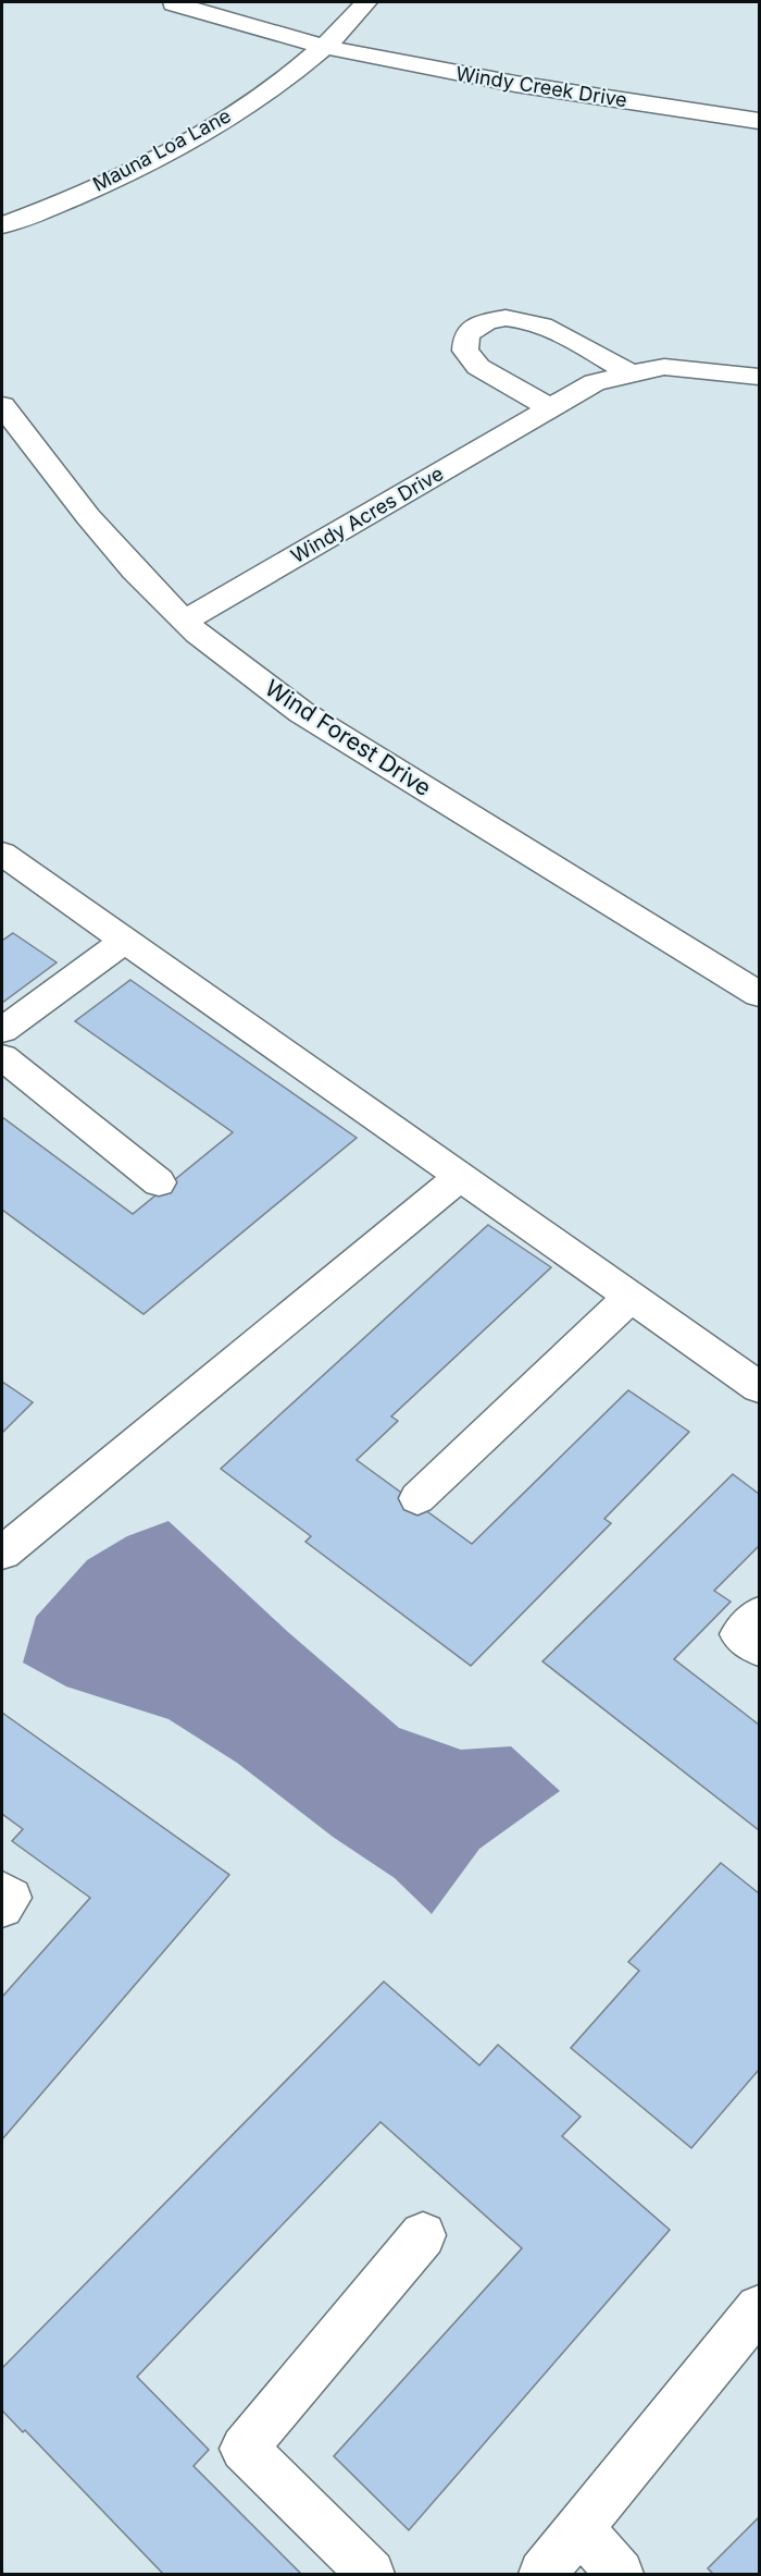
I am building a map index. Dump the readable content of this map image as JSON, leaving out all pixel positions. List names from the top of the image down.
{
  "streets": {
    "street": [
      "Windy Creek Drive",
      "Mauna Loa Lane",
      "Windy Acres Drive",
      "Wind Forest Drive"
    ]
  },
  "crossings": [
    ["Windy Creek Drive", "Mauna Loa Lane"],
    ["Windy Acres Drive", "Wind Forest Drive"]
  ]
}
